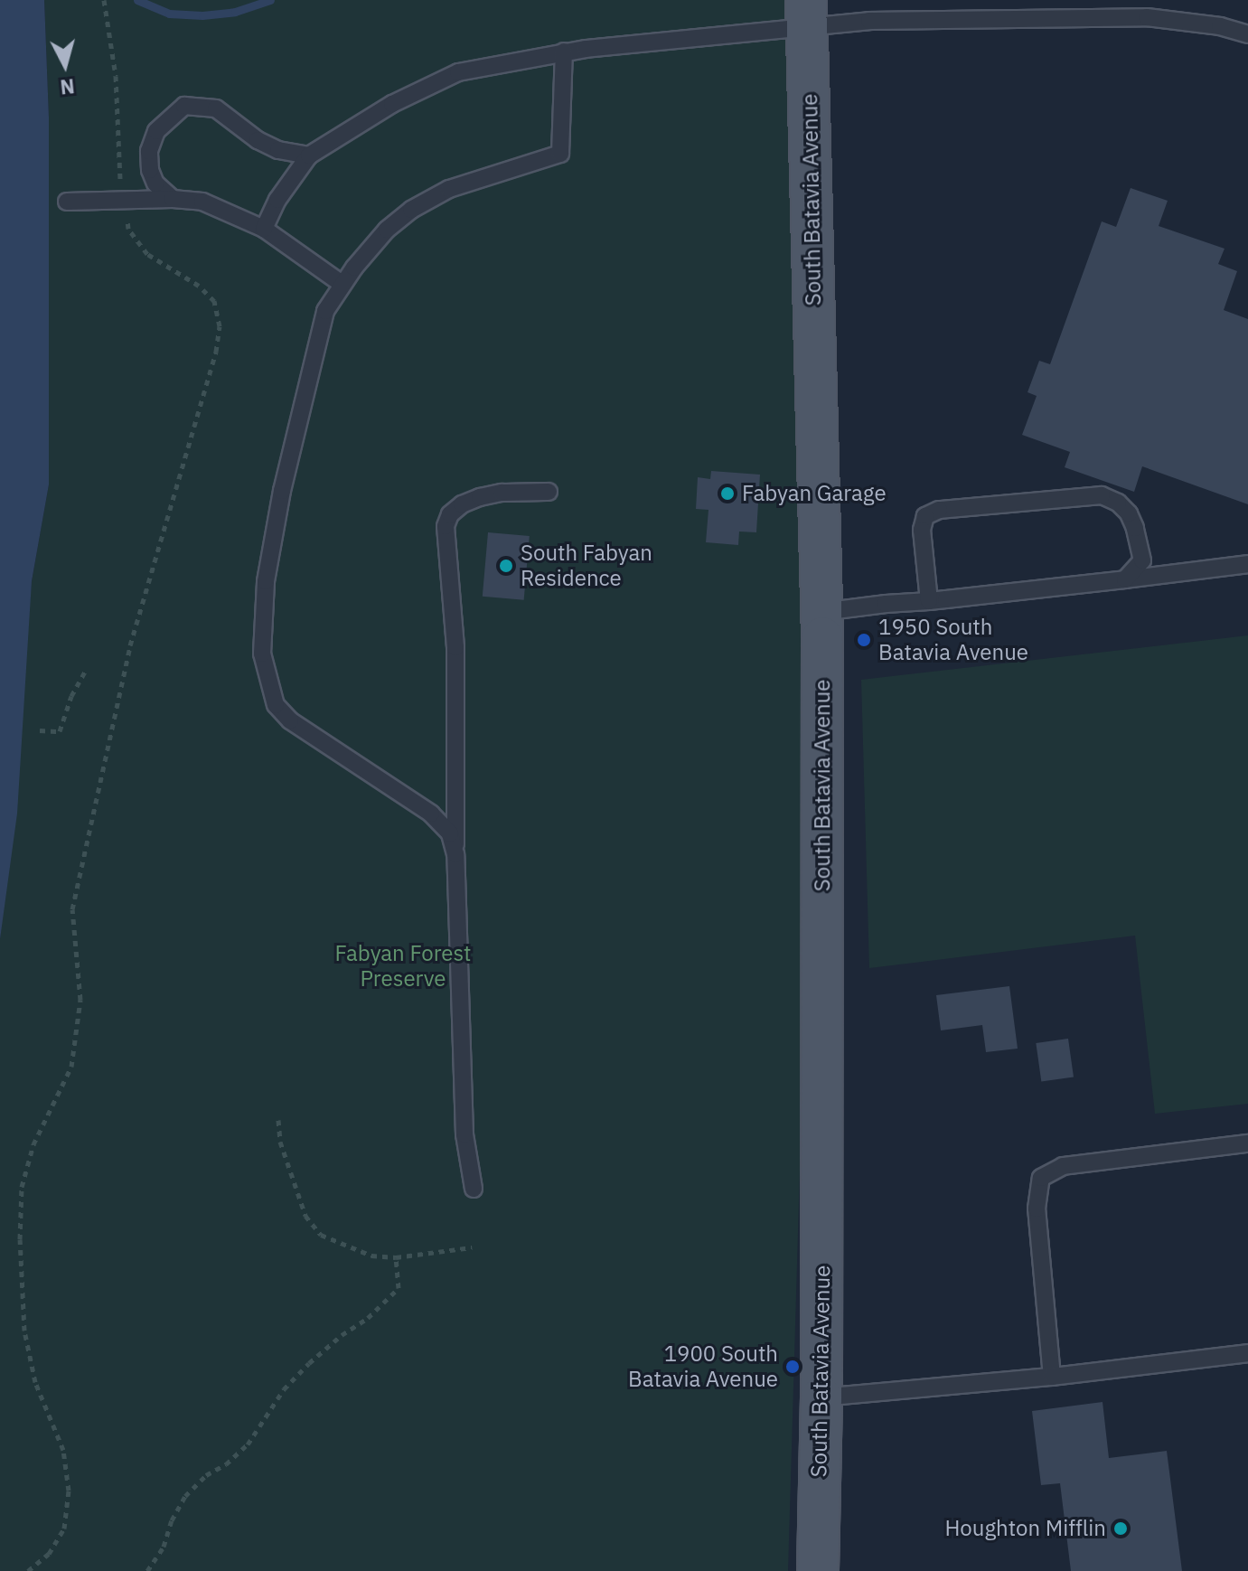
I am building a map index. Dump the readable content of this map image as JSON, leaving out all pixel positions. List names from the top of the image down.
{
  "streets": {
    "main road": ["South Batavia Avenue"]
  },
  "parks": ["Fabyan Forest Preserve"],
  "places": [
    "Fabyan Garage",
    "South Fabyan Residence",
    "1950 South Batavia Avenue",
    "1900 South Batavia Avenue",
    "Houghton Mifflin"
  ],
  "north": "bottom"
}
